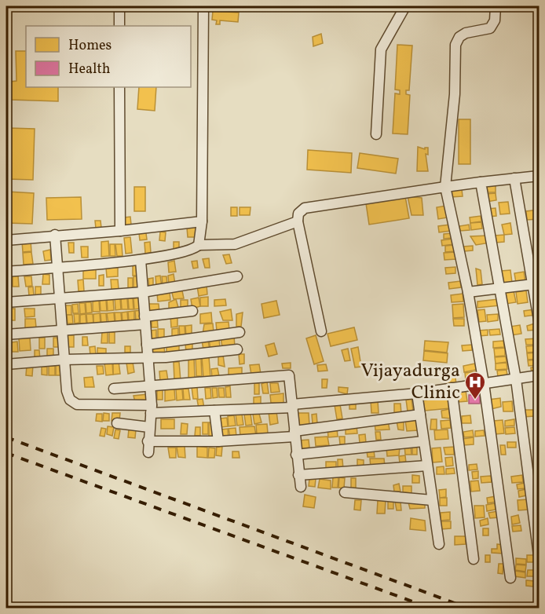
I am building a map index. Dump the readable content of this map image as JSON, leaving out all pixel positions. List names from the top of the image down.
{
  "places": {
    "hospital": ["Vijayadurga Clinic"]
  },
  "legend": ["Homes", "Health"]
}
